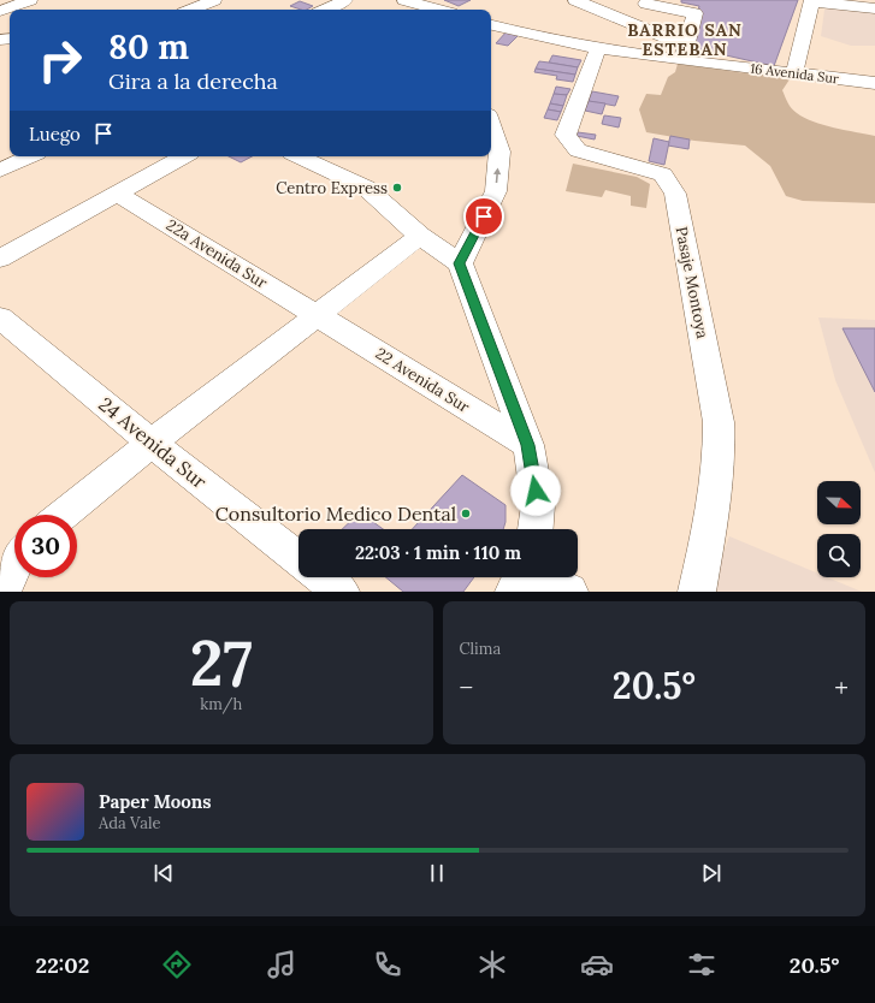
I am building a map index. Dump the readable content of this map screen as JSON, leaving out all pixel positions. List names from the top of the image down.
{
  "streets": {
    "main road": [
      "16 Avenida Sur",
      "22a Avenida Sur",
      "Pasaje Montoya",
      "22 Avenida Sur",
      "24 Avenida Sur"
    ]
  },
  "crossings": [
    ["16 Avenida Sur", "Pasaje Montoya"],
    ["22a Avenida Sur", "22 Avenida Sur"]
  ],
  "districts": ["BARRIO SAN ESTEBAN"],
  "places": ["Centro Express", "Consultorio Medico Dental"],
  "north": "right",
  "page": {
    "turn": ["80 m", "Gira a la derecha"],
    "then": "Luego",
    "limit": "30",
    "trip": "22:03 · 1 min · 110 m",
    "tile": [
      ["27", "km/h"],
      "Clima"
    ],
    "heat": ["−", "20.5°", "+"],
    "song": ["Paper Moons", "Ada Vale"],
    "tabs": ["22:02", "20.5°"]
  }
}
